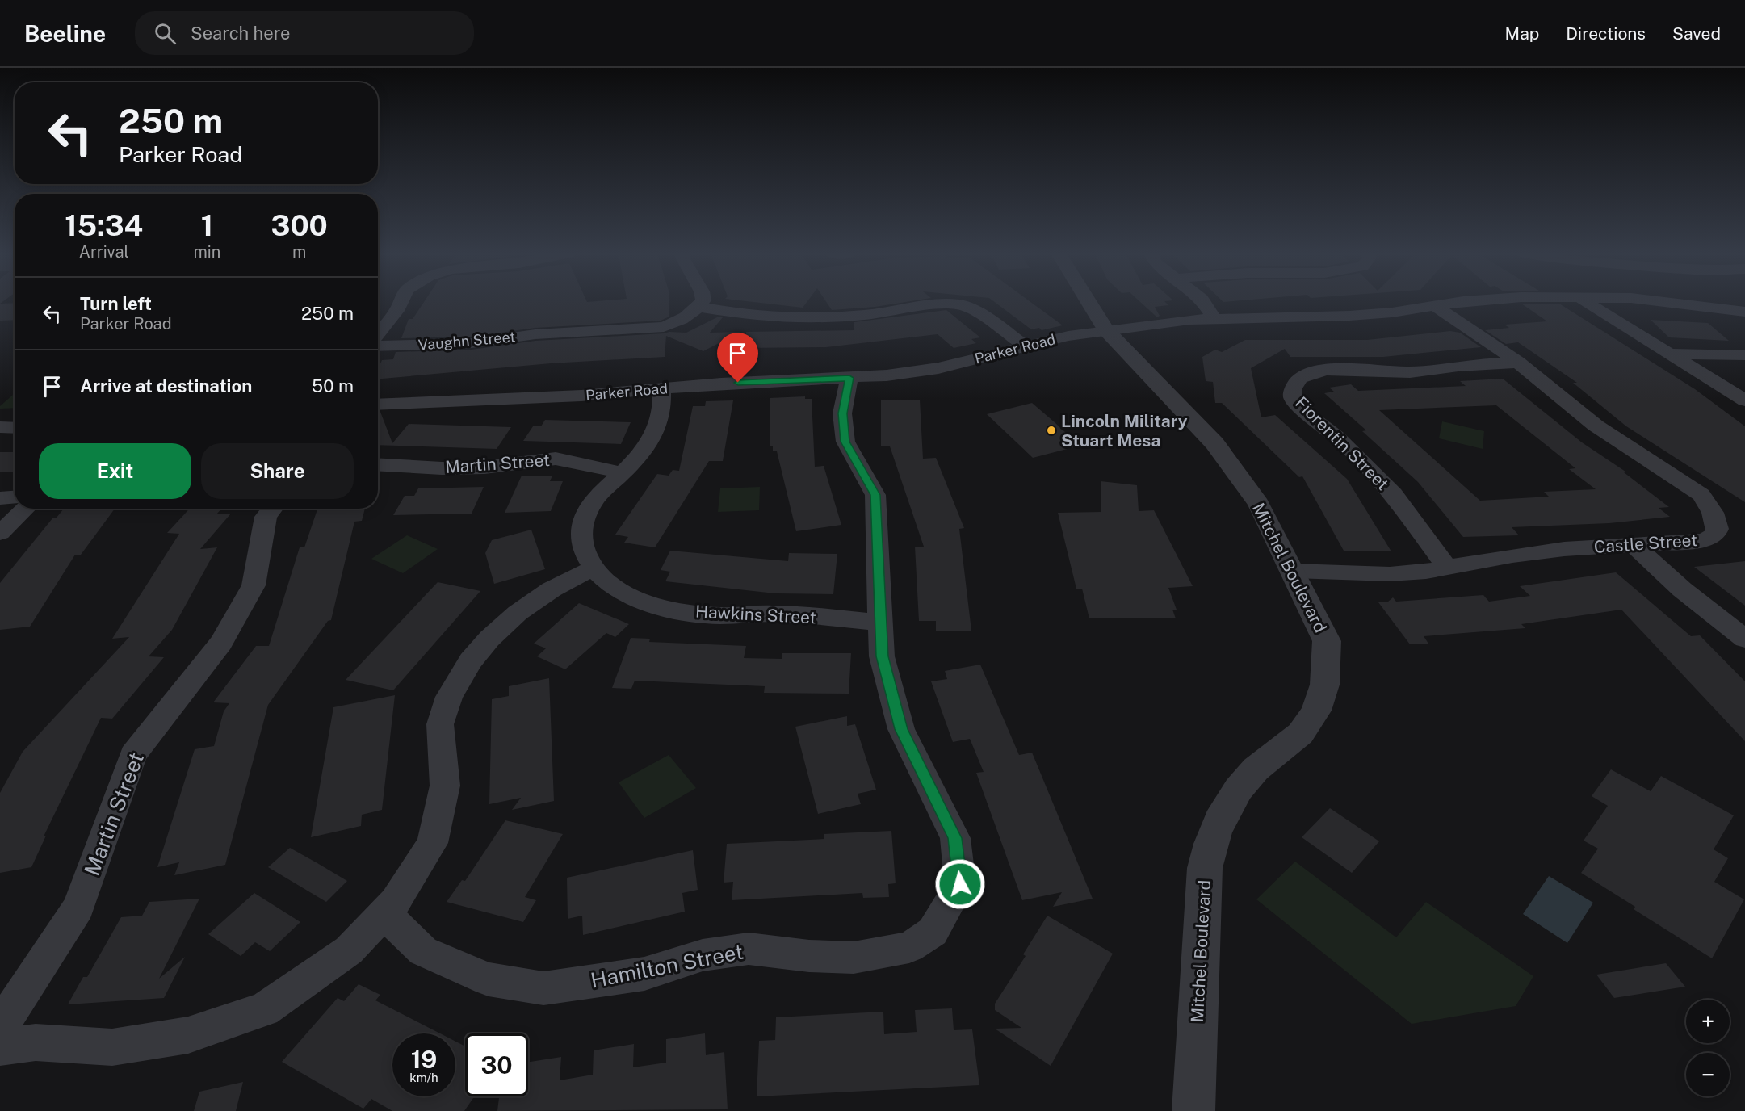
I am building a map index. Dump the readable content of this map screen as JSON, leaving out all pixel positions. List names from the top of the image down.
{
  "streets": {
    "street": [
      "Vaughn Street",
      "Parker Road",
      "Fiorentin Street",
      "Martin Street",
      "Castle Street",
      "Mitchel Boulevard",
      "Hawkins Street",
      "Hamilton Street"
    ]
  },
  "crossings": [
    ["Parker Road", "Castle Street"],
    ["Parker Road", "Mitchel Boulevard"],
    ["Parker Road", "Hawkins Street"],
    ["Parker Road", "Hamilton Street"],
    ["Fiorentin Street", "Castle Street"],
    ["Martin Street", "Hawkins Street"],
    ["Castle Street", "Mitchel Boulevard"],
    ["Hawkins Street", "Hamilton Street"]
  ],
  "places": ["Lincoln Military Stuart Mesa"],
  "page": {
    "header": "Beeline",
    "search": "Search here",
    "nav": ["Map", "Directions", "Saved"],
    "turn": ["250 m", "Parker Road"],
    "eta": [
      "15:34",
      "Arrival",
      "1",
      "min",
      "300",
      "m"
    ],
    "list": [
      {
        "name": "Turn left",
        "note": "Parker Road",
        "value": "250 m"
      },
      {
        "name": "Arrive at destination",
        "value": "50 m"
      }
    ],
    "buttons": ["Exit", "Share"],
    "map_buttons": ["+", "−"],
    "speed": "19 km/h",
    "limit": "30"
  }
}
